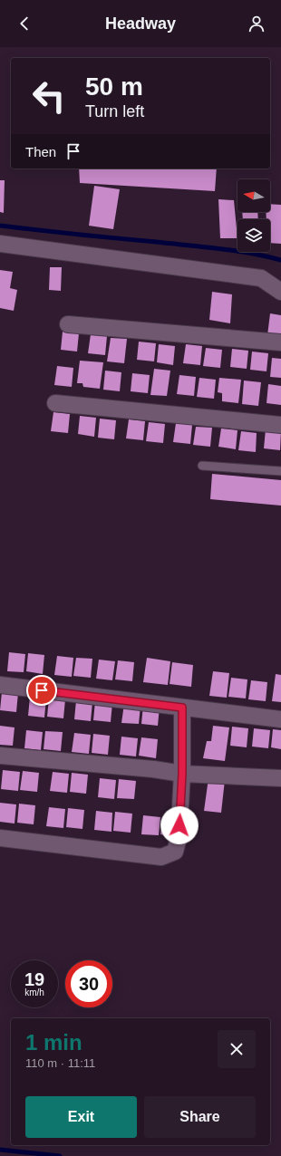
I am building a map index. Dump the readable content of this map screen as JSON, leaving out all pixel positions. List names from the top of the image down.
{
  "north": "left",
  "page": {
    "header": "Headway",
    "turn": ["50 m", "Turn left"],
    "then": "Then",
    "speed": "19 km/h",
    "limit": "30",
    "heading": ["1 min", "110 m · 11:11"],
    "buttons": ["Exit", "Share"]
  }
}
